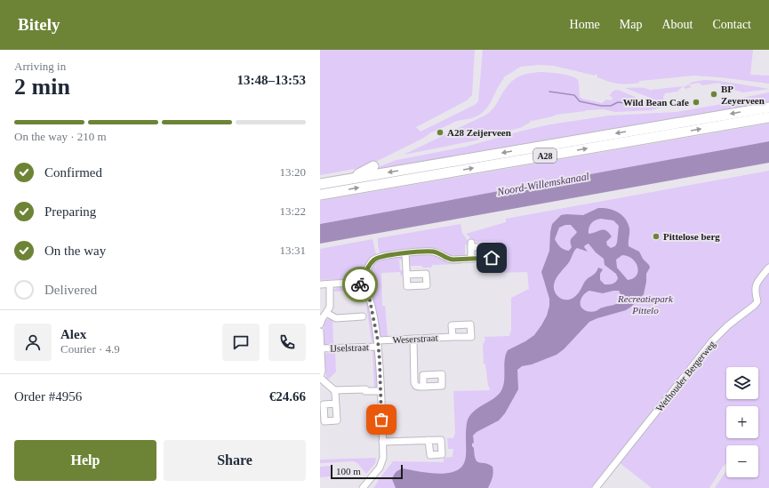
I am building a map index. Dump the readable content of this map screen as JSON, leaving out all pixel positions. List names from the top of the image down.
{
  "streets": {
    "highway": ["A28"],
    "street": ["Weserstraat", "IJselstraat", "Wethouder Bergerweg"]
  },
  "crossings": [
    ["Weserstraat", "IJselstraat"]
  ],
  "water": ["Noord-Willemskanaal"],
  "parks": ["Recreatiepark Pittelo"],
  "places": [
    "BP Zeyerveen",
    "Wild Bean Cafe",
    "A28 Zeijerveen",
    "Pittelose berg"
  ],
  "scale_bar": "100 m",
  "page": {
    "header": "Bitely",
    "nav": [
      "Home",
      "Map",
      "About",
      "Contact"
    ],
    "heading": ["2 min", "Arriving in", "13:48–13:53"],
    "panel": [
      "Alex",
      "Courier · 4.9",
      "Order #4956",
      "€24.66"
    ],
    "bar": "On the way · 210 m",
    "list": [
      ["Confirmed", "13:20"],
      ["Preparing", "13:22"],
      ["On the way", "13:31"],
      "Delivered"
    ],
    "map_buttons": ["+", "−"],
    "buttons": ["Help", "Share"],
    "scale": "100 m"
  }
}
